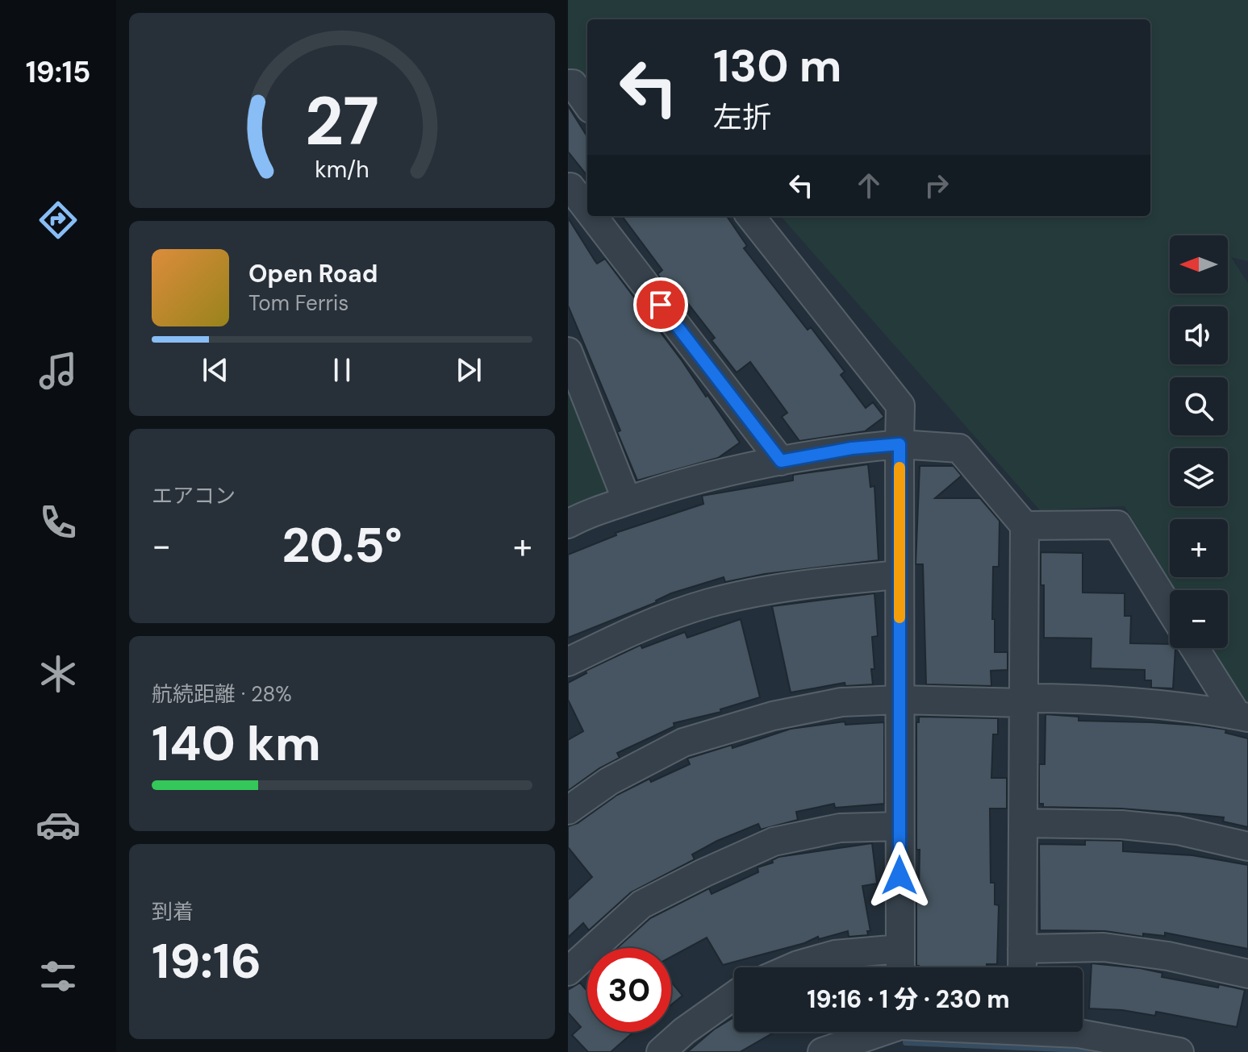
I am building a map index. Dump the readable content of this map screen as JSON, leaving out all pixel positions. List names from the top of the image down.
{
  "north": "left",
  "page": {
    "tabs": "19:15",
    "turn": ["130 m", "左折"],
    "map_buttons": ["+", "−"],
    "song": ["Open Road", "Tom Ferris"],
    "tile": [
      "エアコン",
      ["航続距離 · 28%", "140 km"],
      ["到着", "19:16"]
    ],
    "heat": ["−", "20.5°", "+"],
    "limit": "30",
    "trip": "19:16 · 1 分 · 230 m",
    "gauge": ["27", "km/h"]
  }
}
